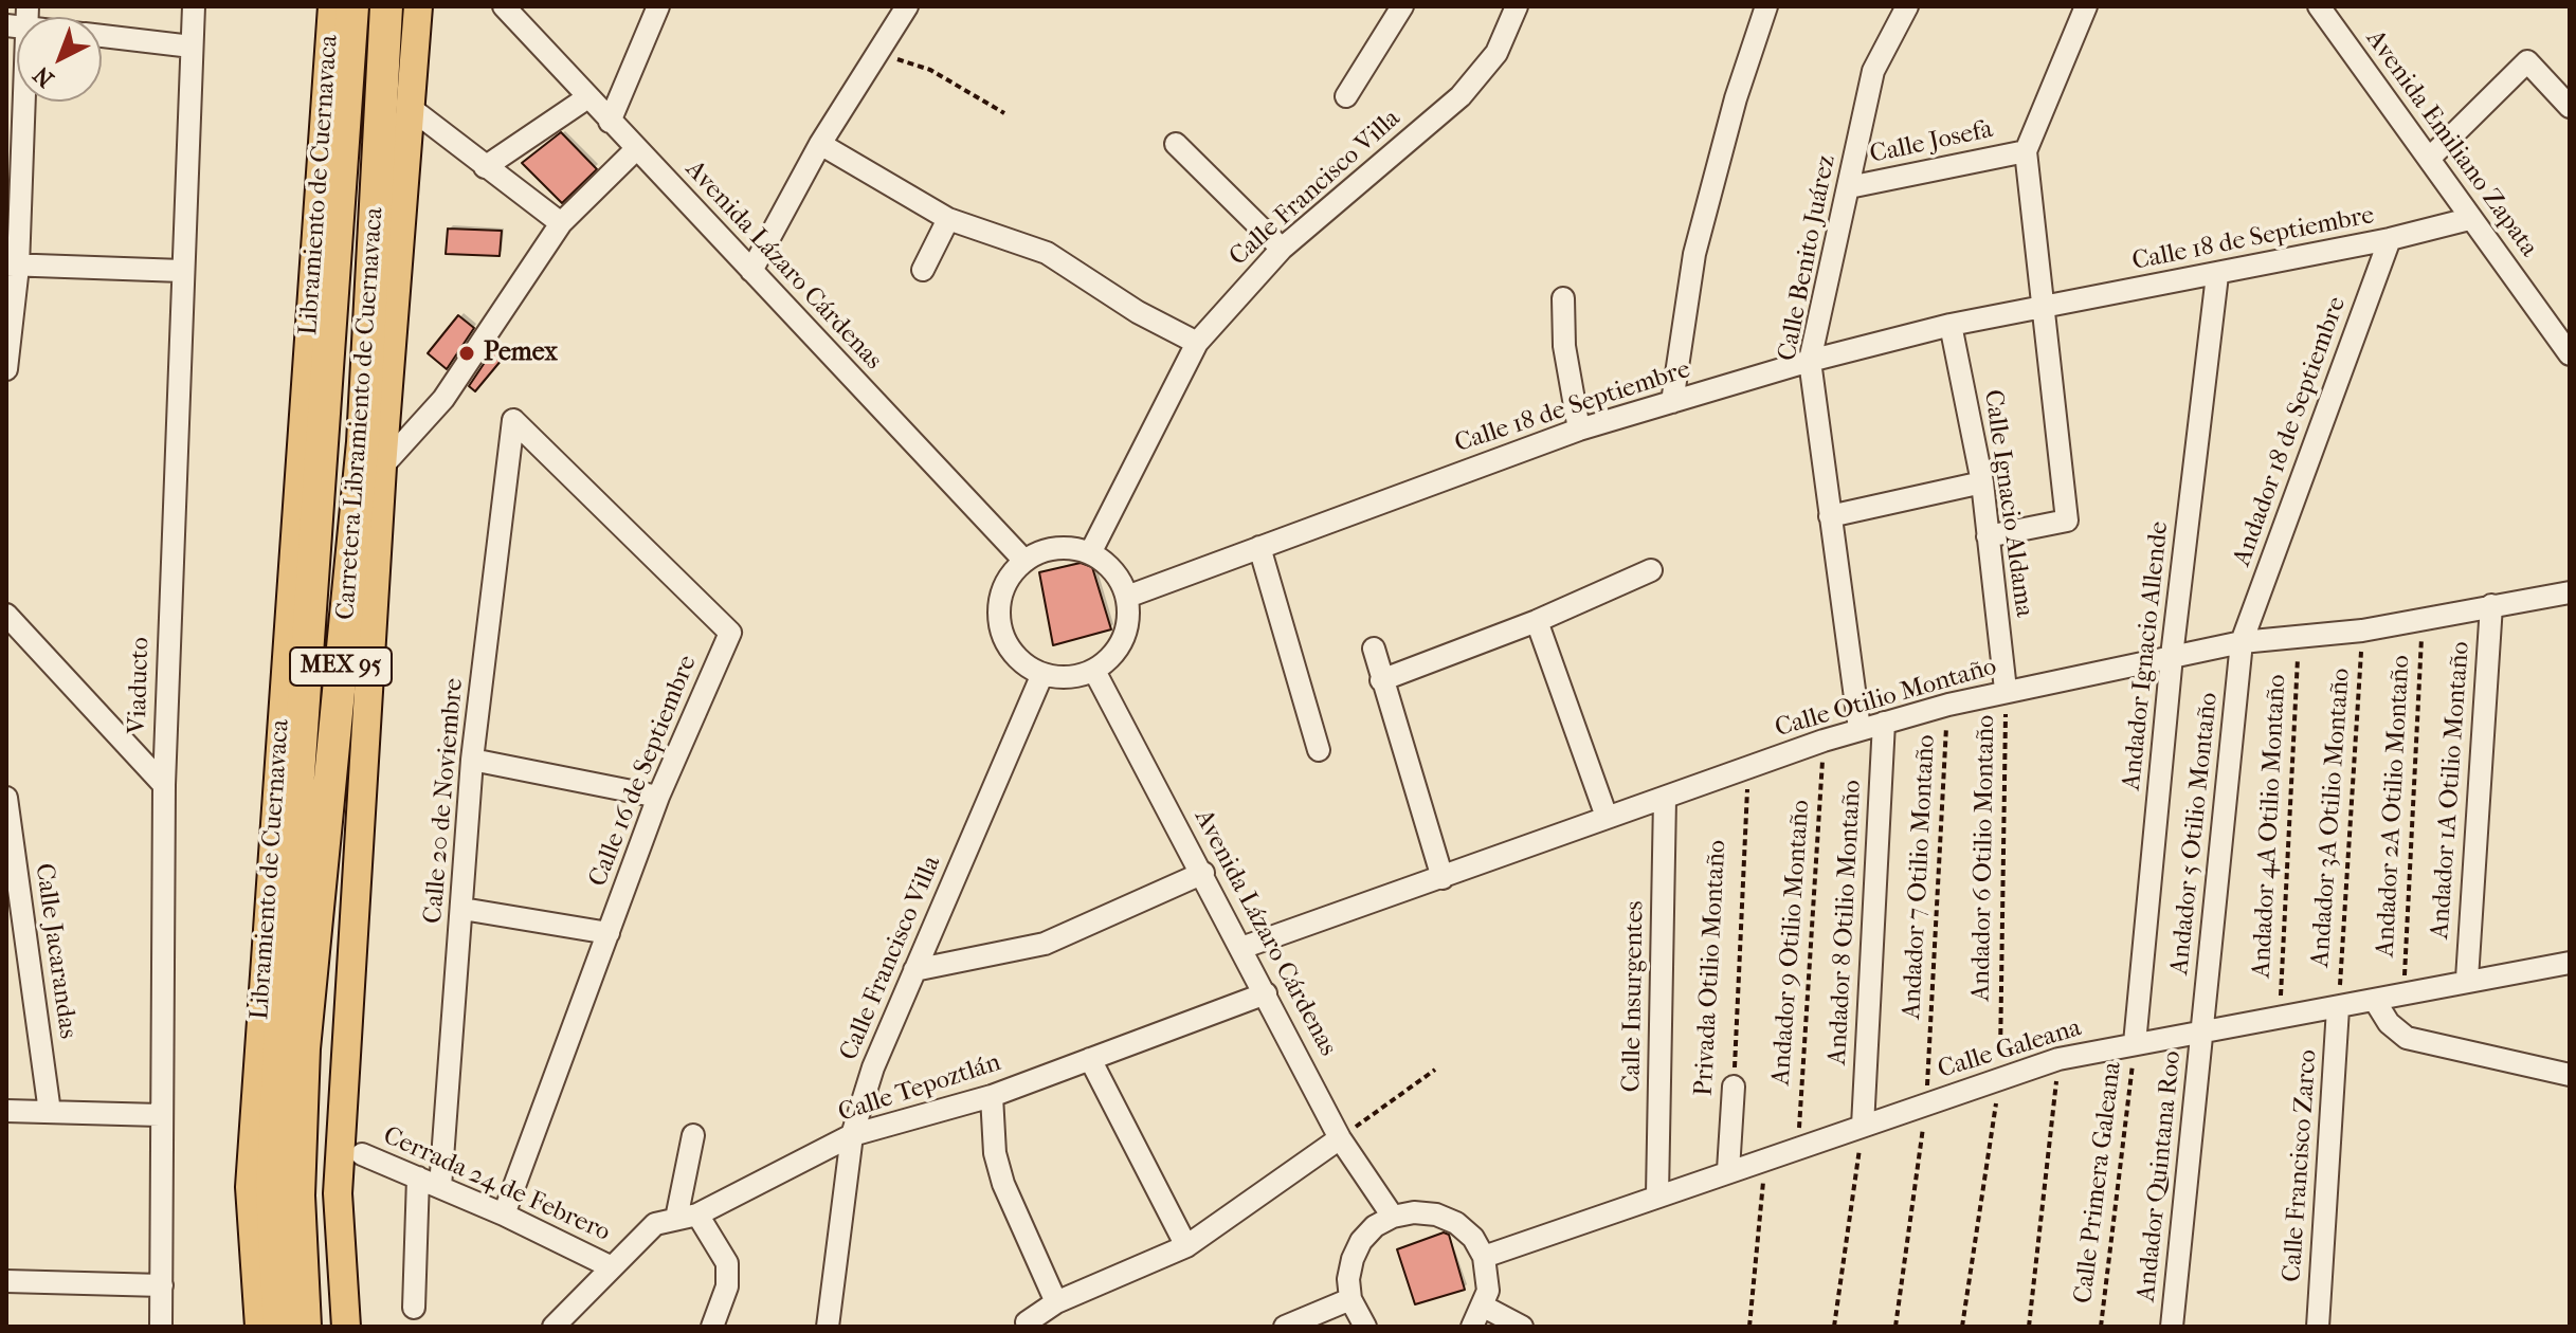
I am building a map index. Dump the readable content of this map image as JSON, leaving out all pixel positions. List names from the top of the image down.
{
  "streets": {
    "highway": ["Carretera Libramiento de Cuernavaca", "MEX 95"],
    "main road": ["Libramiento de Cuernavaca"],
    "street": [
      "Calle Josefa",
      "Avenida Emiliano Zapata",
      "Calle Francisco Villa",
      "Calle 18 de Septiembre",
      "Calle Benito Juárez",
      "Avenida Lázaro Cárdenas",
      "Andador 18 de Septiembre",
      "Calle Ignacio Aldama",
      "Andador Ignacio Allende",
      "Viaducto",
      "Calle Otilio Montaño",
      "Calle 16 de Septiembre",
      "Andador 1A Otilio Montaño",
      "Calle 20 de Noviembre",
      "Andador 5 Otilio Montaño",
      "Andador 8 Otilio Montaño",
      "Calle Jacarandas",
      "Privada Otilio Montaño",
      "Calle Insurgentes",
      "Calle Galeana",
      "Calle Tepoztlán",
      "Calle Francisco Zarco",
      "Andador Quintana Roo",
      "Cerrada 24 de Febrero"
    ],
    "path": [
      "Andador 2A Otilio Montaño",
      "Andador 3A Otilio Montaño",
      "Andador 4A Otilio Montaño",
      "Andador 6 Otilio Montaño",
      "Andador 7 Otilio Montaño",
      "Andador 9 Otilio Montaño",
      "Calle Primera Galeana"
    ]
  },
  "crossings": [
    ["Calle Josefa", "Calle Benito Juárez"],
    ["Avenida Emiliano Zapata", "Calle 18 de Septiembre"],
    ["Calle Francisco Villa", "Calle 18 de Septiembre"],
    ["Calle Francisco Villa", "Avenida Lázaro Cárdenas"],
    ["Calle Francisco Villa", "Calle Tepoztlán"],
    ["Calle 18 de Septiembre", "Calle Benito Juárez"],
    ["Calle 18 de Septiembre", "Avenida Lázaro Cárdenas"],
    ["Calle 18 de Septiembre", "Andador 18 de Septiembre"],
    ["Calle 18 de Septiembre", "Calle Ignacio Aldama"],
    ["Calle 18 de Septiembre", "Andador Ignacio Allende"],
    ["Calle Benito Juárez", "Calle Otilio Montaño"],
    ["Avenida Lázaro Cárdenas", "Calle Otilio Montaño"],
    ["Avenida Lázaro Cárdenas", "Calle Tepoztlán"],
    ["Andador 18 de Septiembre", "Calle Otilio Montaño"],
    ["Andador 18 de Septiembre", "Andador 5 Otilio Montaño"],
    ["Calle Ignacio Aldama", "Calle Otilio Montaño"],
    ["Calle Ignacio Aldama", "Andador 6 Otilio Montaño"],
    ["Andador Ignacio Allende", "Calle Otilio Montaño"],
    ["Andador Ignacio Allende", "Calle Galeana"],
    ["Andador Ignacio Allende", "Calle Primera Galeana"],
    ["Calle Otilio Montaño", "Andador 1A Otilio Montaño"],
    ["Calle Otilio Montaño", "Andador 2A Otilio Montaño"],
    ["Calle Otilio Montaño", "Andador 3A Otilio Montaño"],
    ["Calle Otilio Montaño", "Andador 4A Otilio Montaño"],
    ["Calle Otilio Montaño", "Andador 5 Otilio Montaño"],
    ["Calle Otilio Montaño", "Andador 6 Otilio Montaño"],
    ["Calle Otilio Montaño", "Andador 7 Otilio Montaño"],
    ["Calle Otilio Montaño", "Andador 8 Otilio Montaño"],
    ["Calle Otilio Montaño", "Andador 9 Otilio Montaño"],
    ["Calle Otilio Montaño", "Privada Otilio Montaño"],
    ["Calle Otilio Montaño", "Calle Insurgentes"],
    ["Calle 16 de Septiembre", "Calle 20 de Noviembre"],
    ["Calle 16 de Septiembre", "Cerrada 24 de Febrero"],
    ["Andador 1A Otilio Montaño", "Calle Galeana"],
    ["Calle 20 de Noviembre", "Cerrada 24 de Febrero"],
    ["Andador 2A Otilio Montaño", "Calle Galeana"],
    ["Andador 3A Otilio Montaño", "Calle Galeana"],
    ["Andador 3A Otilio Montaño", "Calle Francisco Zarco"],
    ["Andador 4A Otilio Montaño", "Calle Galeana"],
    ["Andador 5 Otilio Montaño", "Calle Galeana"],
    ["Andador 5 Otilio Montaño", "Andador Quintana Roo"],
    ["Andador 6 Otilio Montaño", "Calle Galeana"],
    ["Andador 7 Otilio Montaño", "Calle Galeana"],
    ["Andador 8 Otilio Montaño", "Calle Galeana"],
    ["Andador 9 Otilio Montaño", "Calle Galeana"],
    ["Privada Otilio Montaño", "Calle Galeana"],
    ["Calle Insurgentes", "Calle Galeana"],
    ["Calle Galeana", "Calle Francisco Zarco"],
    ["Calle Galeana", "Andador Quintana Roo"],
    ["Calle Galeana", "Calle Primera Galeana"],
    ["Calle Tepoztlán", "Cerrada 24 de Febrero"]
  ],
  "places": ["Pemex"],
  "north": "bottom left"
}
